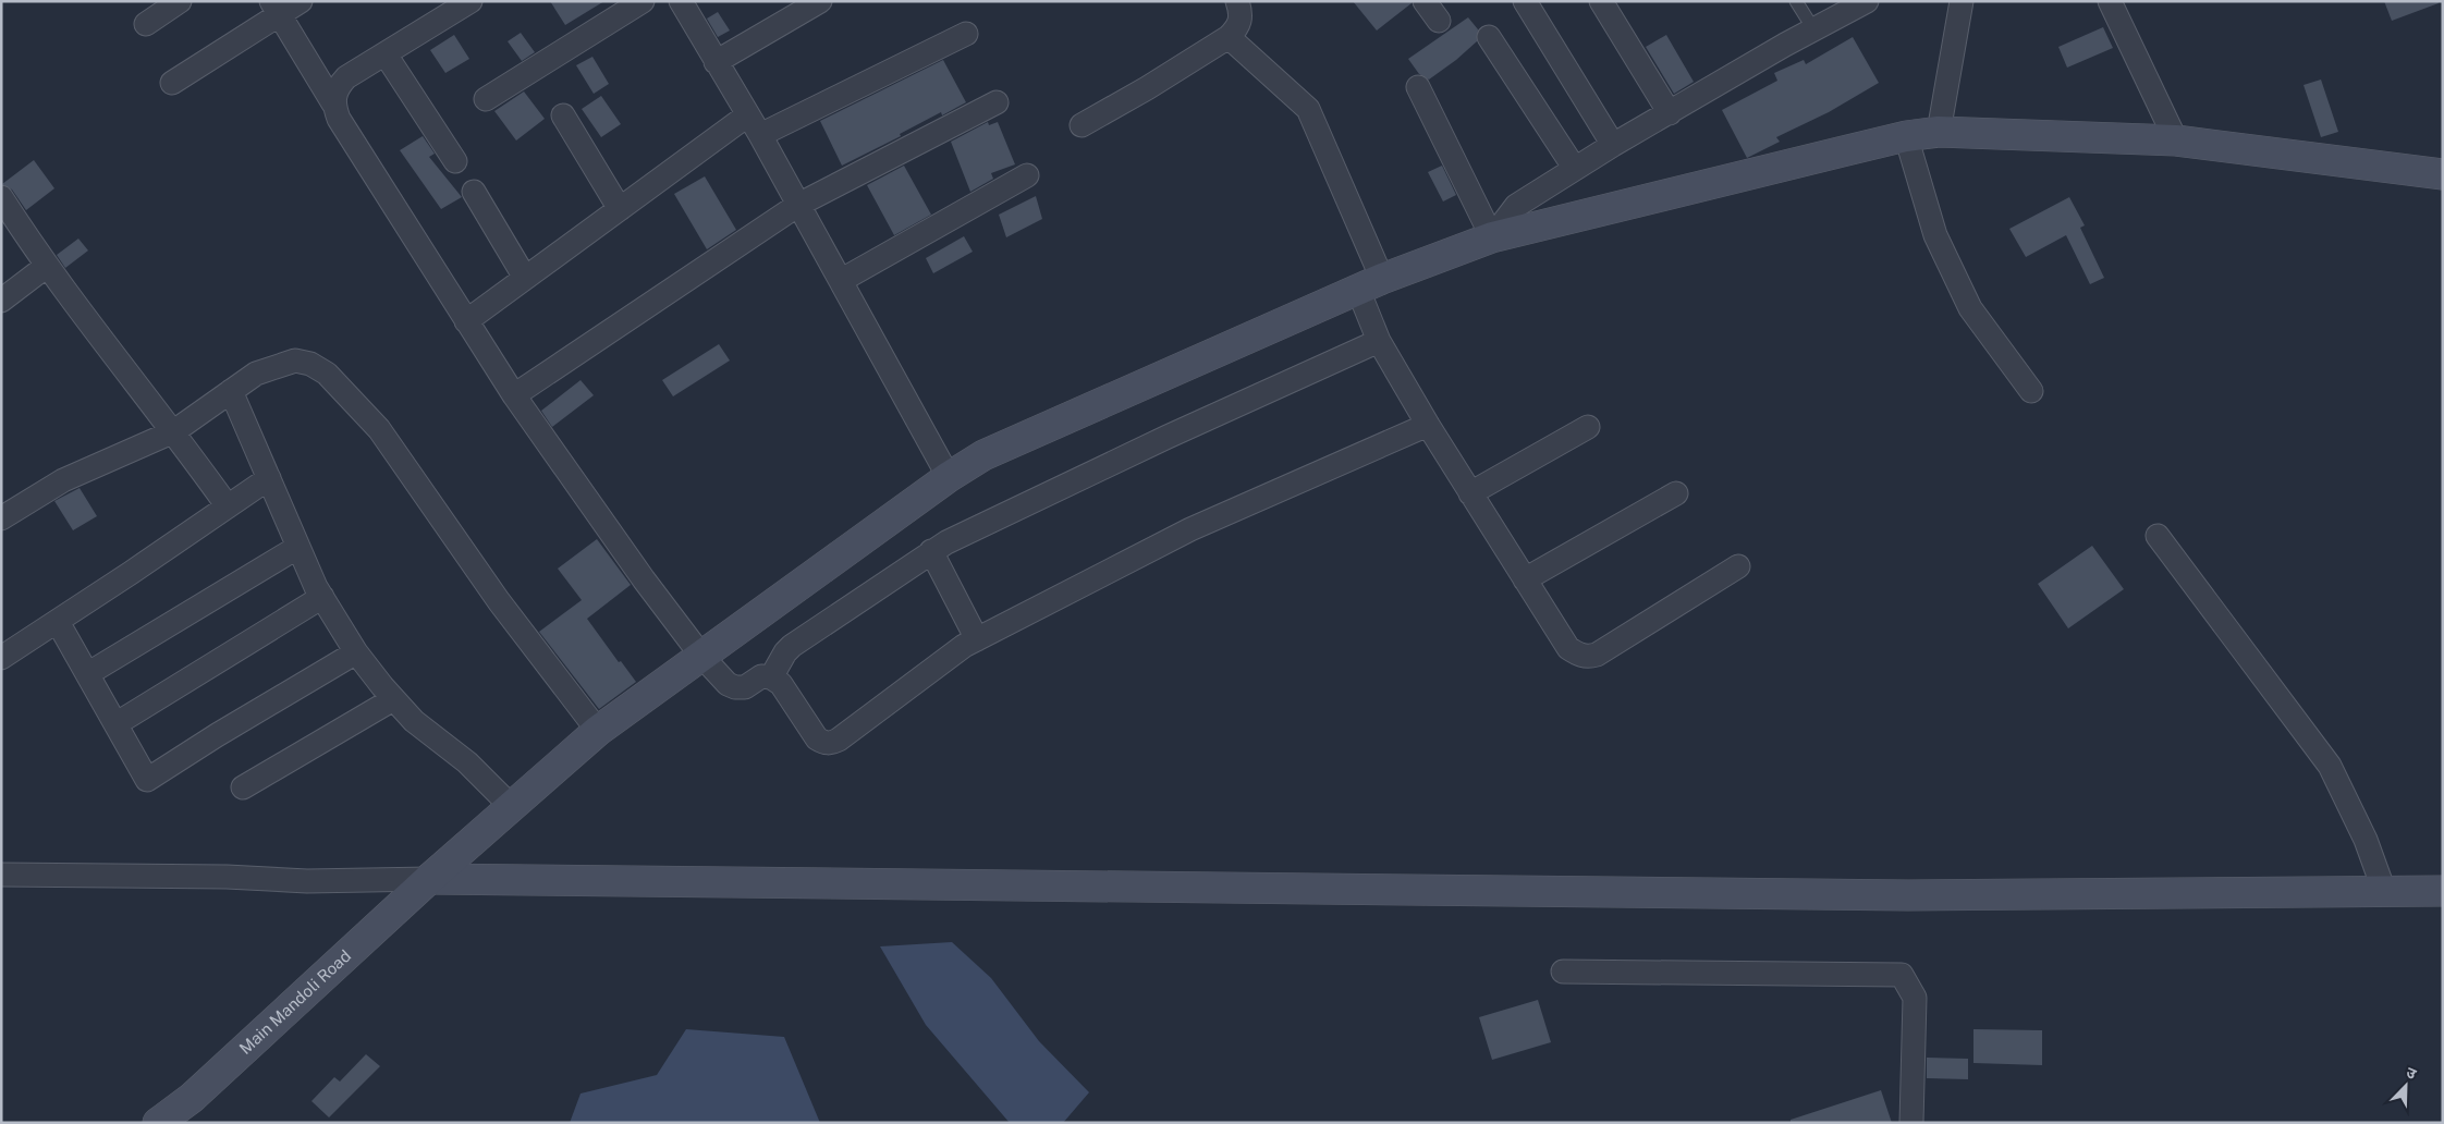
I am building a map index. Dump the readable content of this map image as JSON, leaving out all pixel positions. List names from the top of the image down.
{
  "streets": {
    "street": ["Main Mandoli Road"]
  },
  "north": "top right"
}
